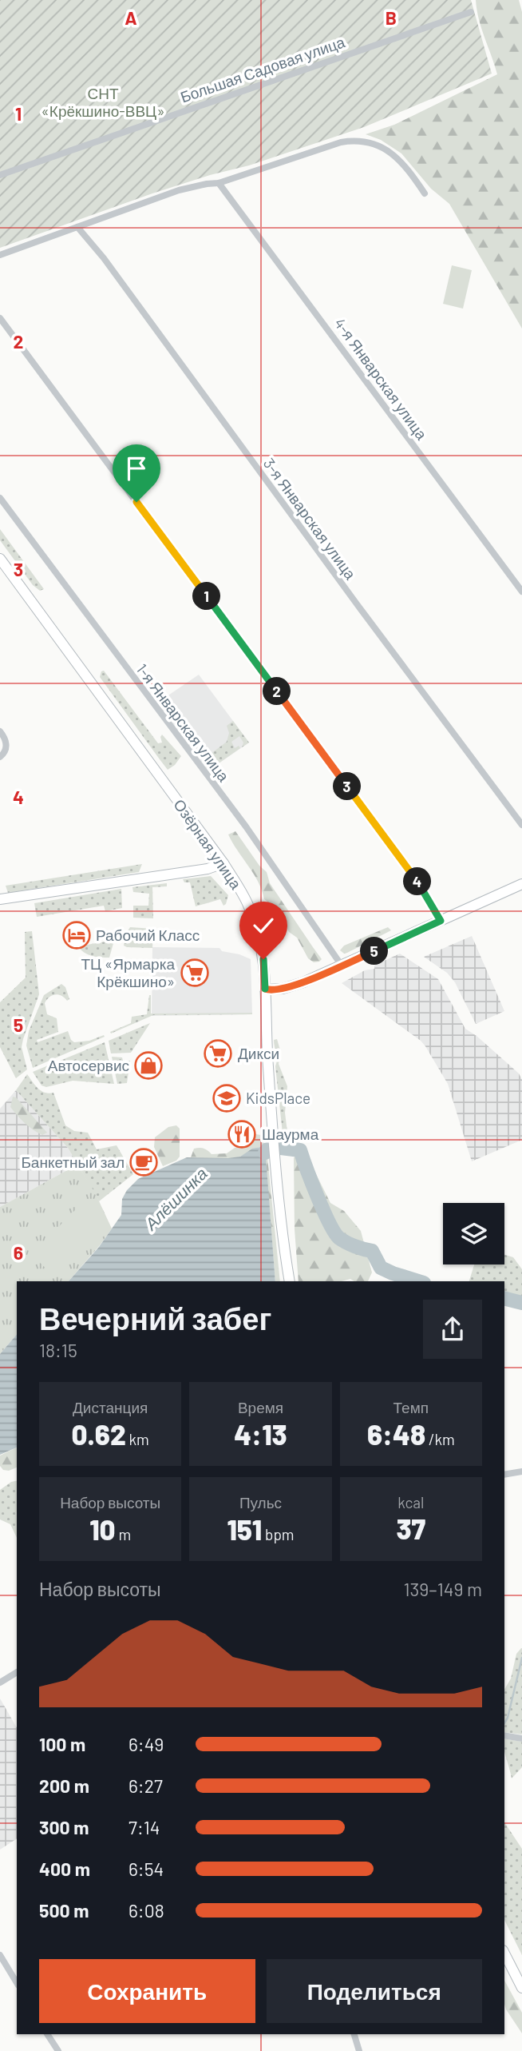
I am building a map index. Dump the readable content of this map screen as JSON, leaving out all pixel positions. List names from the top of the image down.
{
  "streets": {
    "main road": ["Озёрная улица"],
    "street": [
      "Большая Садовая улица",
      "4-я Январская улица",
      "3-я Январская улица",
      "1-я Январская улица"
    ]
  },
  "water": ["Алёшинка"],
  "parks": ["СНТ «Крёкшино-ВВЦ»"],
  "places": {
    "hotel": ["Рабочий Класс"],
    "supermarket": ["ТЦ «Ярмарка Крёкшино»", "Дикси"],
    "shop": ["Автосервис"],
    "school or university": ["KidsPlace"],
    "restaurant": ["Шаурма"],
    "cafe": ["Банкетный зал"]
  },
  "page": {
    "pins": [
      "1",
      "2",
      "3",
      "4",
      "5"
    ],
    "heading": ["Вечерний забег", "18:15"],
    "stats": [
      ["Дистанция", "0.62 km"],
      ["Время", "4:13"],
      ["Темп", "6:48 /km"],
      ["Набор высоты", "10 m"],
      ["Пульс", "151 bpm"],
      ["kcal", "37"]
    ],
    "chart": ["Набор высоты", "139–149 m"],
    "list": [
      {
        "name": "100 m",
        "note": "6:49"
      },
      {
        "name": "200 m",
        "note": "6:27"
      },
      {
        "name": "300 m",
        "note": "7:14"
      },
      {
        "name": "400 m",
        "note": "6:54"
      },
      {
        "name": "500 m",
        "note": "6:08"
      }
    ],
    "buttons": ["Сохранить", "Поделиться"]
  },
  "grid": {
    "columns": ["A", "B"],
    "rows": [
      "1",
      "2",
      "3",
      "4",
      "5",
      "6"
    ]
  }
}
